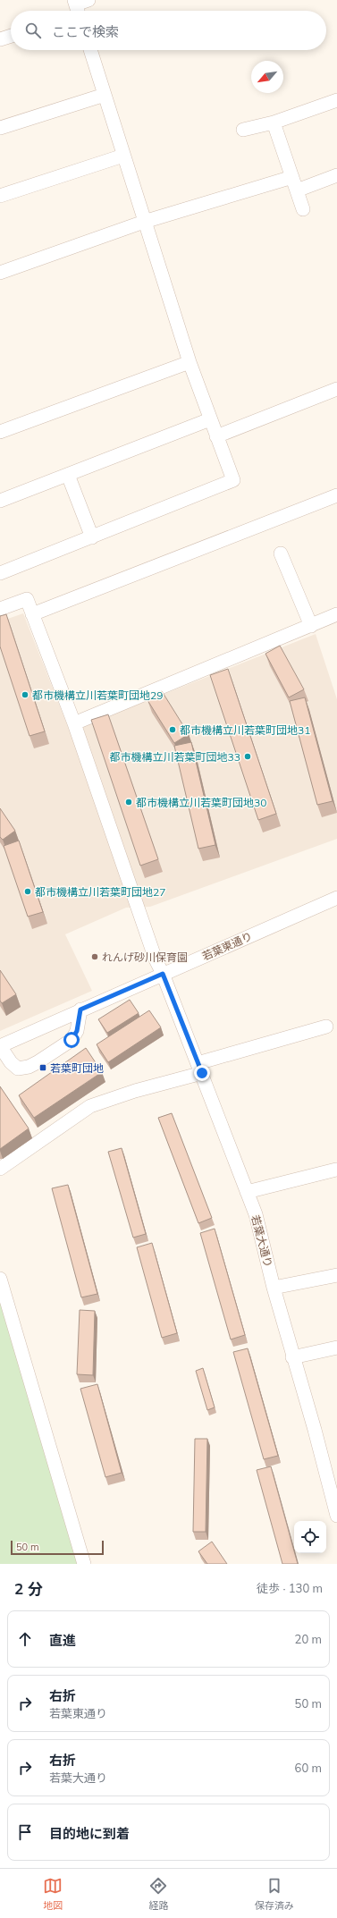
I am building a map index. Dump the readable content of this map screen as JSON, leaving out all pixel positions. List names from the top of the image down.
{
  "streets": {
    "street": ["若葉東通り", "若葉大通り"]
  },
  "crossings": [
    ["若葉東通り", "若葉大通り"]
  ],
  "places": {
    "other": [
      "都市機構立川若葉町団地29",
      "都市機構立川若葉町団地31",
      "都市機構立川若葉町団地33",
      "都市機構立川若葉町団地30",
      "都市機構立川若葉町団地27",
      "れんげ砂川保育園"
    ],
    "transit": ["若葉町団地"]
  },
  "scale_bar": "50 m",
  "north": "bottom left",
  "page": {
    "search": "ここで検索",
    "scale": "50 m",
    "heading": ["2 分", "徒歩 · 130 m"],
    "list": [
      ["直進", "20 m"],
      ["右折", "若葉東通り", "50 m"],
      ["右折", "若葉大通り", "60 m"],
      "目的地に到着"
    ],
    "nav": ["地図", "経路", "保存済み"]
  }
}
